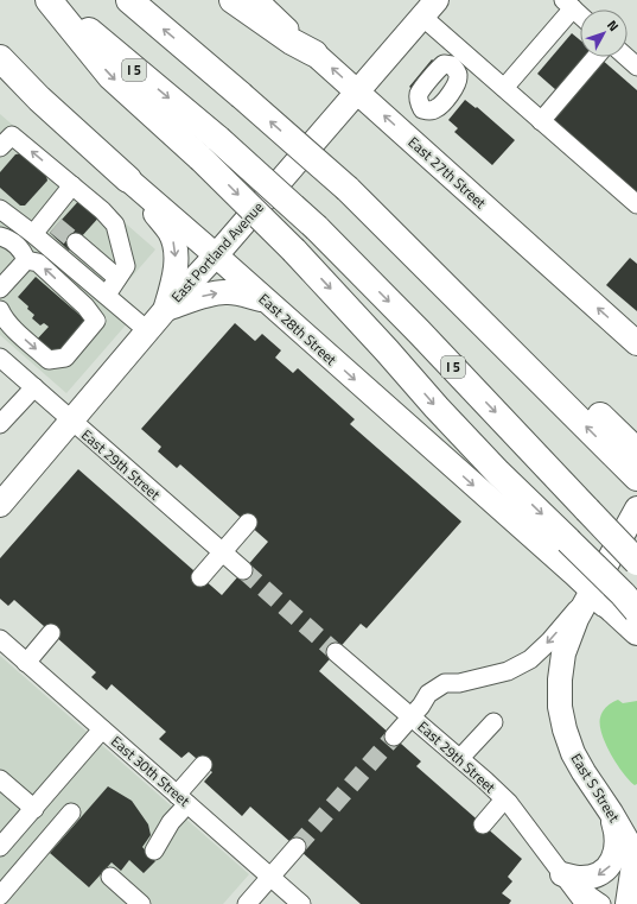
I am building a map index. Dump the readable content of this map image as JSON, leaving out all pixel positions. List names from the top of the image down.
{
  "streets": {
    "highway": ["I 5"],
    "main road": [
      "East 27th Street",
      "East Portland Avenue",
      "East 28th Street",
      "East S Street"
    ],
    "street": ["East 29th Street", "East 30th Street"]
  },
  "crossings": [
    ["East 27th Street", "East Portland Avenue"],
    ["East Portland Avenue", "East 28th Street"],
    ["East Portland Avenue", "East 29th Street"],
    ["East 28th Street", "East S Street"]
  ],
  "one_way": ["East 28th Street"],
  "north": "top right"
}
